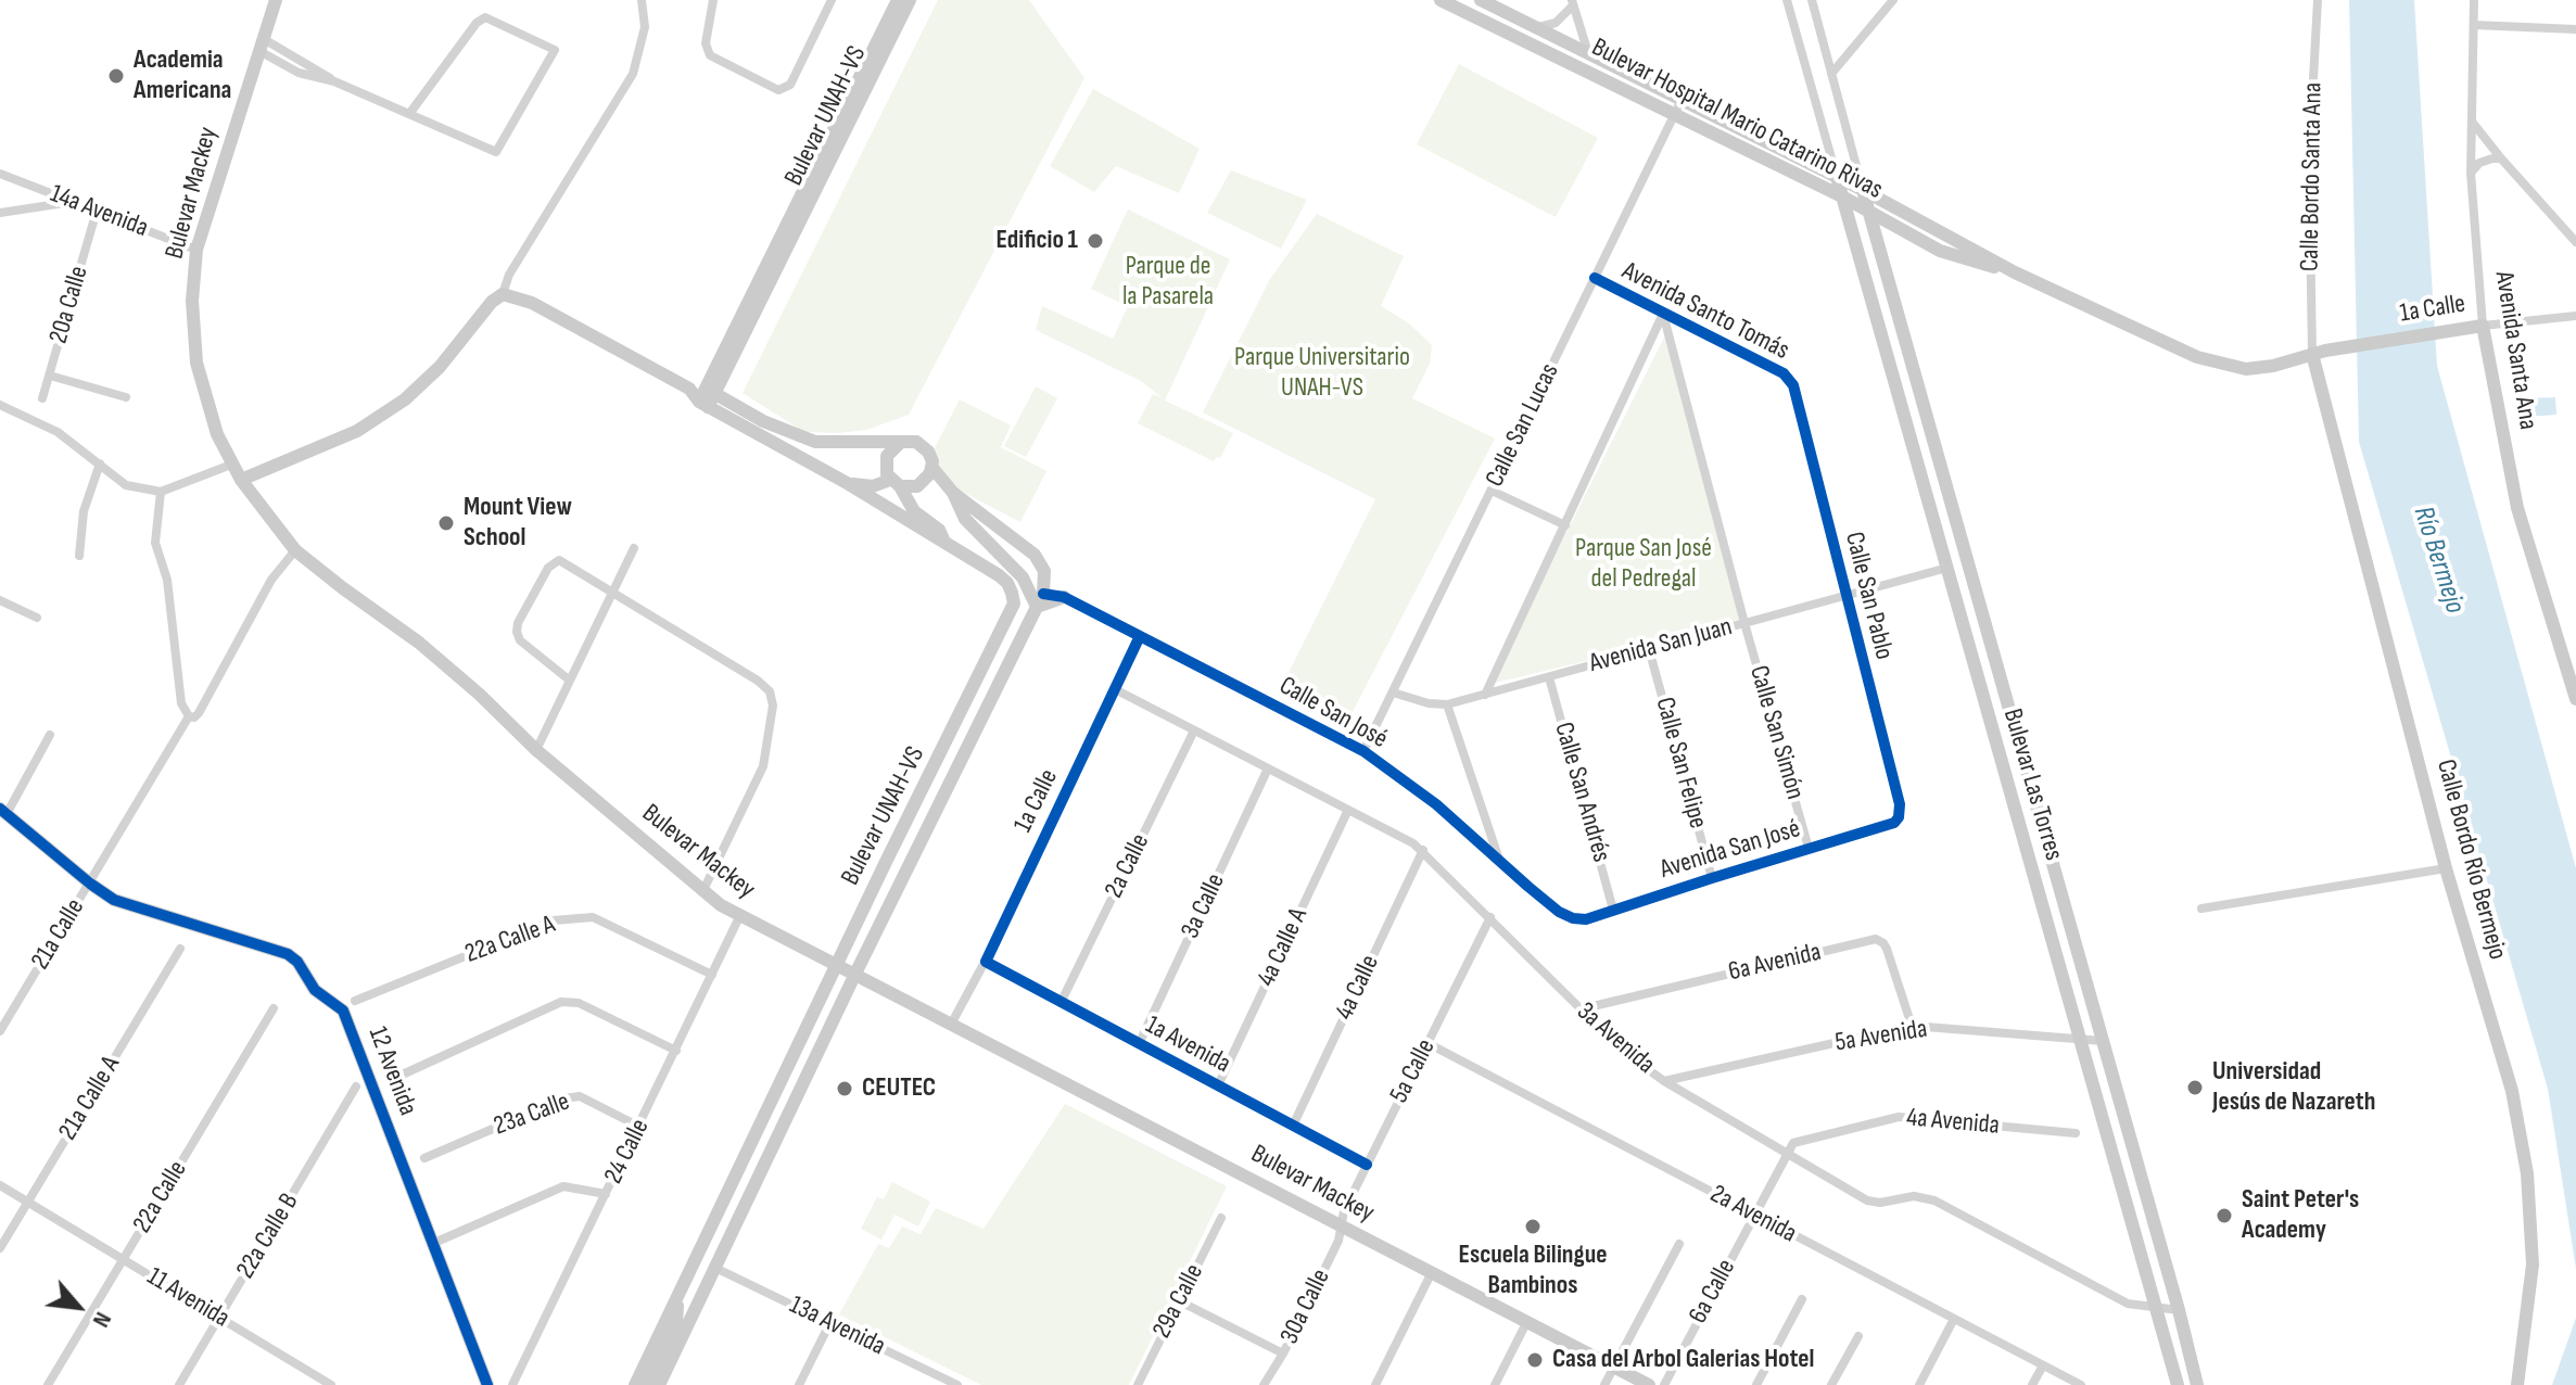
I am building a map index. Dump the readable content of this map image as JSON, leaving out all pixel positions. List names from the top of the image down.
{
  "streets": {
    "main road": [
      "Bulevar UNAH-VS",
      "Bulevar Hospital Mario Catarino Rivas",
      "Bulevar Mackey",
      "1a Calle",
      "Avenida Santa Ana",
      "Bulevar Las Torres",
      "Calle Bordo Río Bermejo",
      "12 Avenida"
    ],
    "street": [
      "Calle Bordo Santa Ana",
      "14a Avenida",
      "20a Calle",
      "Avenida Santo Tomás",
      "Calle San Lucas",
      "Calle San Pablo",
      "Avenida San Juan",
      "Calle San José",
      "Calle San Simón",
      "Calle San Felipe",
      "Calle San Andrés",
      "Avenida San José",
      "2a Calle",
      "3a Calle",
      "21a Calle",
      "22a Calle A",
      "4a Calle A",
      "6a Avenida",
      "4a Calle",
      "5a Avenida",
      "3a Avenida",
      "1a Avenida",
      "5a Calle",
      "21a Calle A",
      "23a Calle",
      "4a Avenida",
      "24 Calle",
      "22a Calle",
      "2a Avenida",
      "22a Calle B",
      "6a Calle",
      "11 Avenida",
      "29a Calle",
      "30a Calle",
      "13a Avenida"
    ]
  },
  "crossings": [
    ["Bulevar UNAH-VS", "Bulevar Mackey"],
    ["Bulevar UNAH-VS", "13a Avenida"],
    ["Bulevar Hospital Mario Catarino Rivas", "Calle Bordo Santa Ana"],
    ["Bulevar Hospital Mario Catarino Rivas", "1a Calle"],
    ["Bulevar Hospital Mario Catarino Rivas", "Calle San Lucas"],
    ["Bulevar Hospital Mario Catarino Rivas", "Bulevar Las Torres"],
    ["Bulevar Hospital Mario Catarino Rivas", "Calle Bordo Río Bermejo"],
    ["Calle Bordo Santa Ana", "Calle Bordo Río Bermejo"],
    ["Bulevar Mackey", "14a Avenida"],
    ["Bulevar Mackey", "1a Calle"],
    ["Bulevar Mackey", "21a Calle"],
    ["Bulevar Mackey", "5a Calle"],
    ["Bulevar Mackey", "24 Calle"],
    ["Bulevar Mackey", "30a Calle"],
    ["14a Avenida", "20a Calle"],
    ["1a Calle", "Avenida Santa Ana"],
    ["1a Calle", "Calle San José"],
    ["1a Calle", "3a Avenida"],
    ["1a Calle", "1a Avenida"],
    ["Avenida Santo Tomás", "Calle San Lucas"],
    ["Avenida Santo Tomás", "Calle San Pablo"],
    ["Avenida Santo Tomás", "Calle San Simón"],
    ["Calle San Lucas", "Avenida San Juan"],
    ["Calle San Lucas", "Calle San José"],
    ["Calle San Pablo", "Avenida San Juan"],
    ["Calle San Pablo", "Avenida San José"],
    ["Avenida San Juan", "Calle San Simón"],
    ["Avenida San Juan", "Calle San Felipe"],
    ["Avenida San Juan", "Bulevar Las Torres"],
    ["Avenida San Juan", "Calle San Andrés"],
    ["Calle San José", "Avenida San José"],
    ["Calle San Simón", "Avenida San José"],
    ["Calle San Felipe", "Avenida San José"],
    ["Bulevar Las Torres", "5a Avenida"],
    ["Bulevar Las Torres", "3a Avenida"],
    ["Calle San Andrés", "Avenida San José"],
    ["2a Calle", "3a Avenida"],
    ["2a Calle", "1a Avenida"],
    ["3a Calle", "3a Avenida"],
    ["3a Calle", "1a Avenida"],
    ["21a Calle", "12 Avenida"],
    ["22a Calle A", "24 Calle"],
    ["4a Calle A", "3a Avenida"],
    ["4a Calle A", "1a Avenida"],
    ["6a Avenida", "5a Avenida"],
    ["6a Avenida", "3a Avenida"],
    ["4a Calle", "3a Avenida"],
    ["4a Calle", "1a Avenida"],
    ["5a Avenida", "3a Avenida"],
    ["3a Avenida", "5a Calle"],
    ["3a Avenida", "4a Avenida"],
    ["3a Avenida", "6a Calle"],
    ["1a Avenida", "5a Calle"],
    ["5a Calle", "2a Avenida"],
    ["5a Calle", "30a Calle"],
    ["21a Calle A", "11 Avenida"],
    ["23a Calle", "24 Calle"],
    ["4a Avenida", "6a Calle"],
    ["22a Calle", "11 Avenida"],
    ["2a Avenida", "6a Calle"],
    ["22a Calle B", "11 Avenida"]
  ],
  "water": ["Río Bermejo"],
  "parks": ["Parque de la Pasarela", "Parque Universitario UNAH-VS", "Parque San José del Pedregal"],
  "places": [
    "Academia Americana",
    "Edificio 1",
    "Mount View School",
    "Universidad Jesús de Nazareth",
    "CEUTEC",
    "Saint Peter's Academy",
    "Escuela Bilingue Bambinos",
    "Casa del Arbol Galerias Hotel"
  ],
  "north": "bottom right"
}
